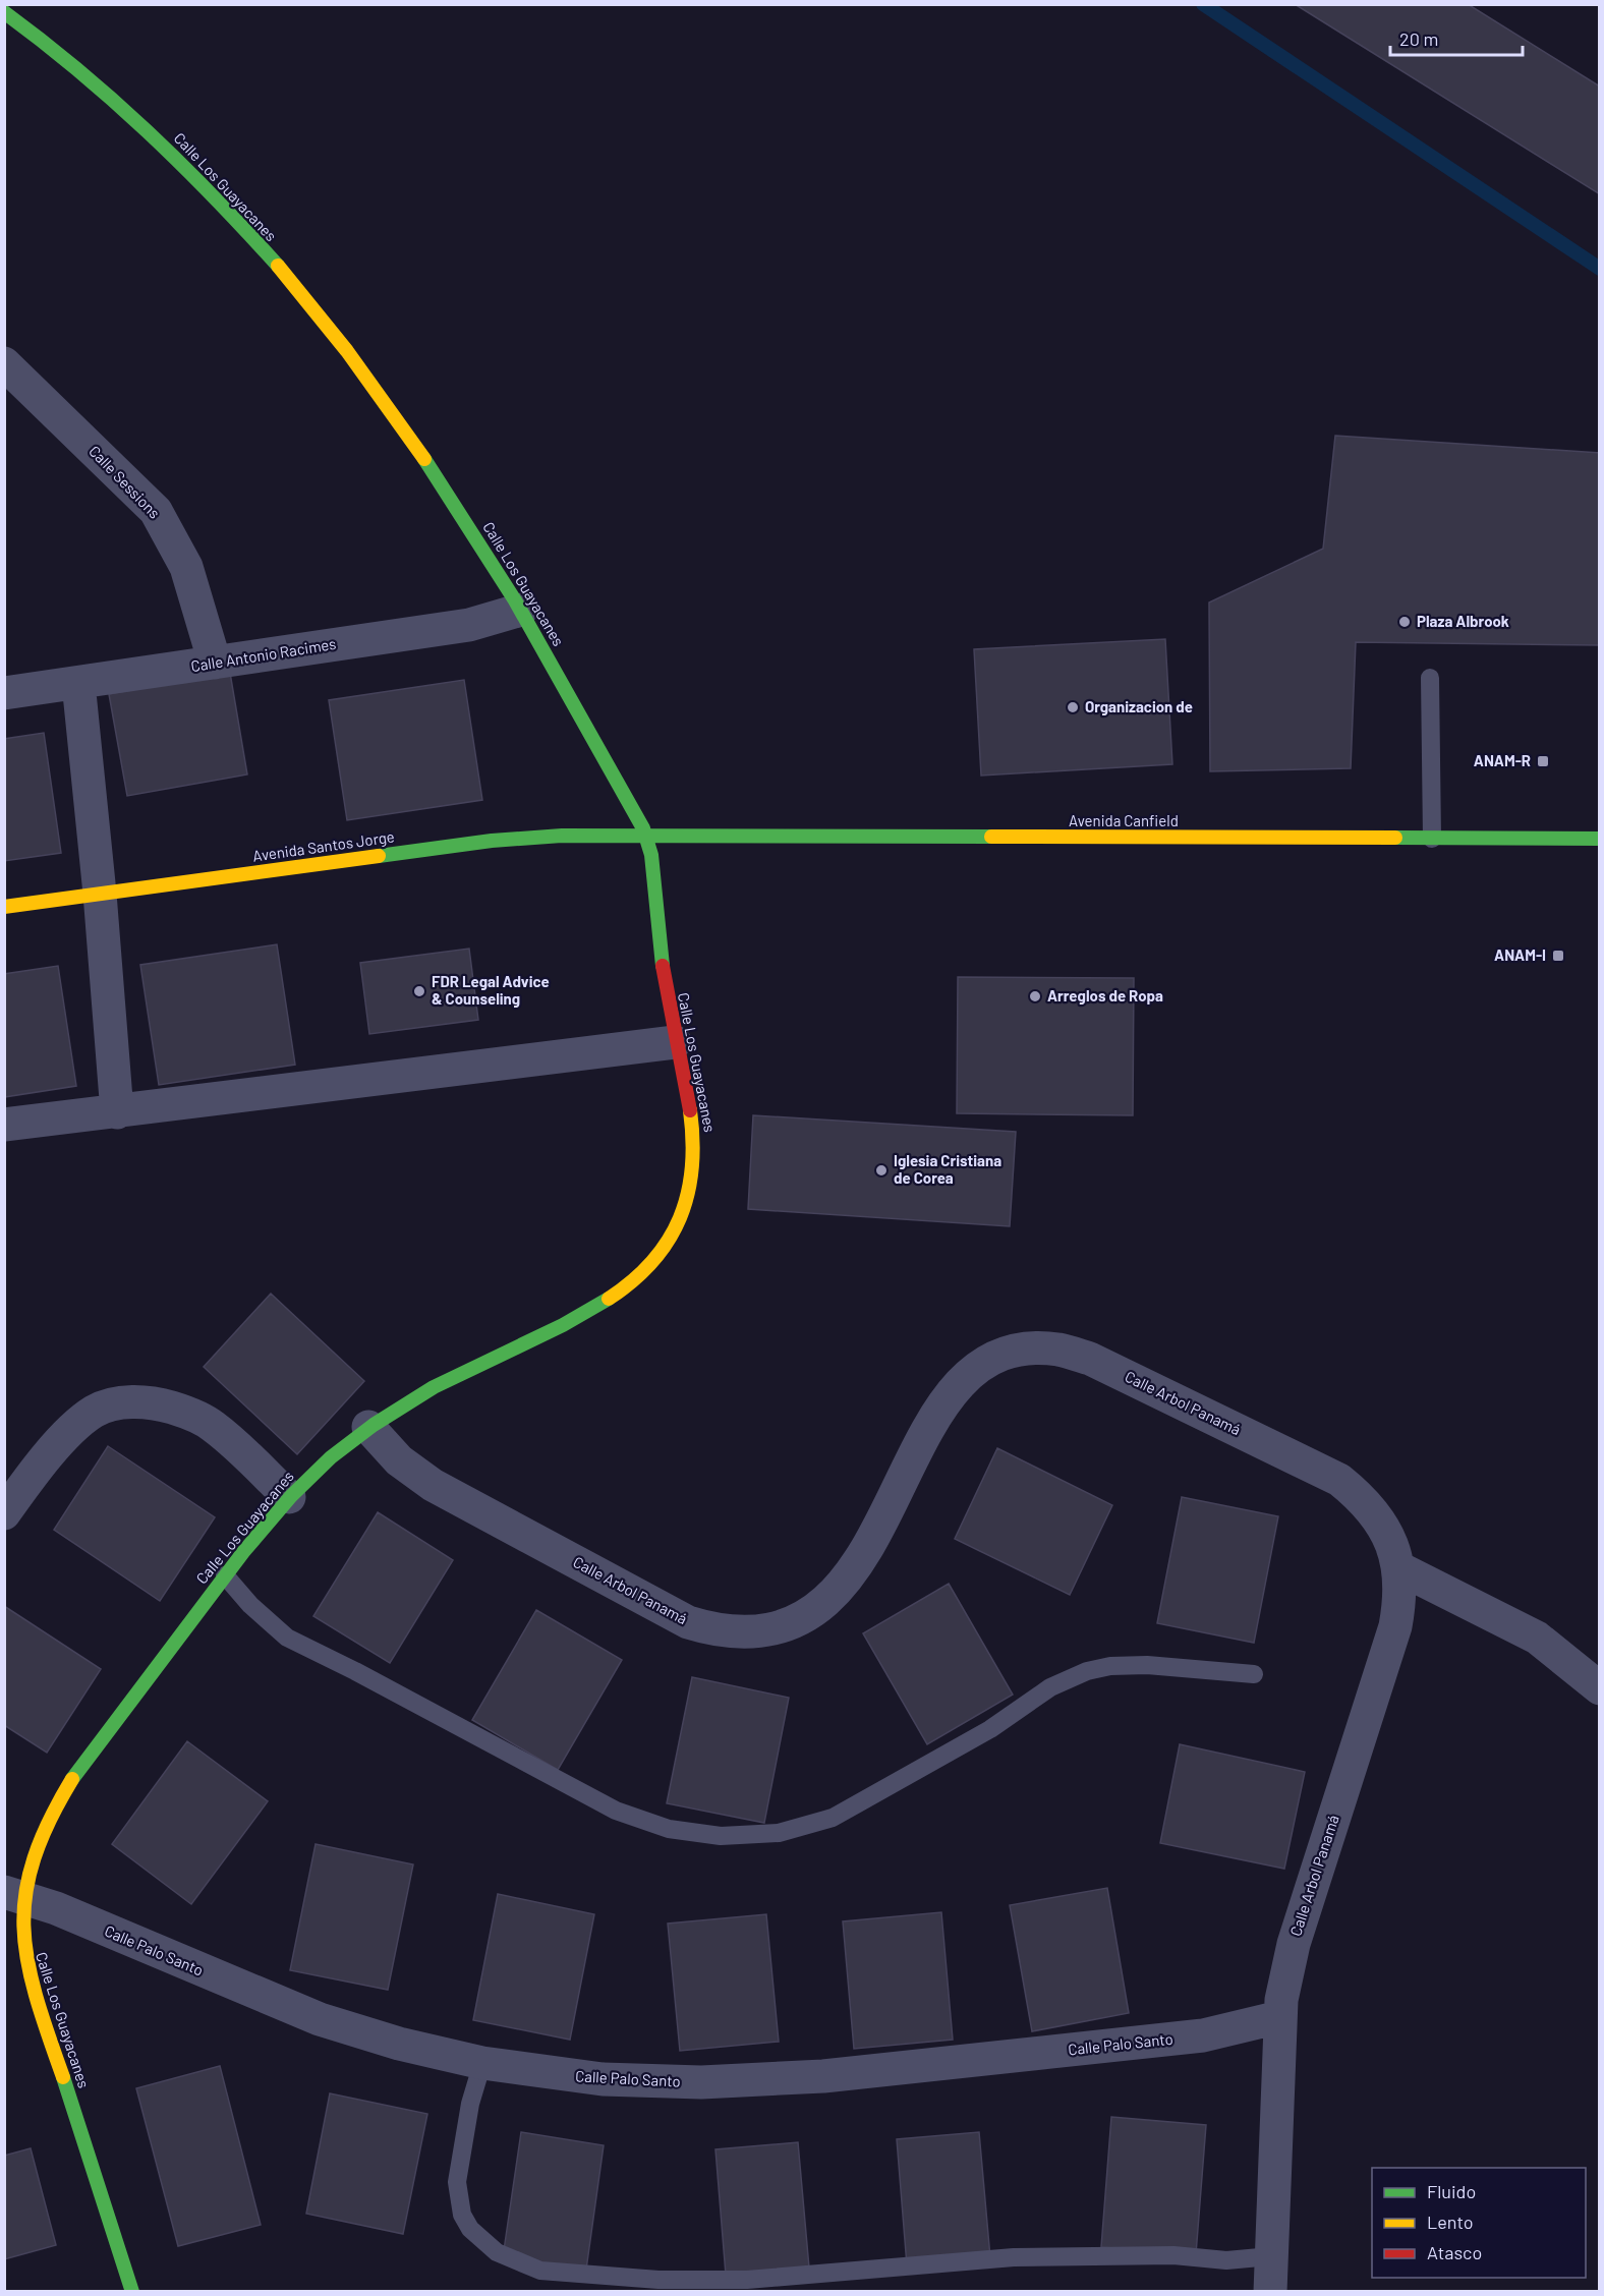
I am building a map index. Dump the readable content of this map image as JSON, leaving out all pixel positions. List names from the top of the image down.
{
  "streets": {
    "street": [
      "Calle Los Guayacanes",
      "Calle Sessions",
      "Calle Antonio Racimes",
      "Avenida Canfield",
      "Avenida Santos Jorge",
      "Calle Arbol Panamá",
      "Calle Palo Santo"
    ]
  },
  "crossings": [
    ["Calle Los Guayacanes", "Calle Antonio Racimes"],
    ["Calle Los Guayacanes", "Avenida Canfield"],
    ["Calle Los Guayacanes", "Avenida Santos Jorge"],
    ["Calle Los Guayacanes", "Calle Arbol Panamá"],
    ["Calle Los Guayacanes", "Calle Palo Santo"],
    ["Calle Sessions", "Calle Antonio Racimes"],
    ["Avenida Canfield", "Avenida Santos Jorge"],
    ["Calle Arbol Panamá", "Calle Palo Santo"]
  ],
  "places": {
    "other": [
      "Plaza Albrook",
      "Organizacion de",
      "FDR Legal Advice & Counseling",
      "Arreglos de Ropa",
      "Iglesia Cristiana de Corea"
    ],
    "transit": ["ANAM-R", "ANAM-I"]
  },
  "legend": ["Fluido", "Lento", "Atasco"],
  "scale_bar": "20 m"
}
